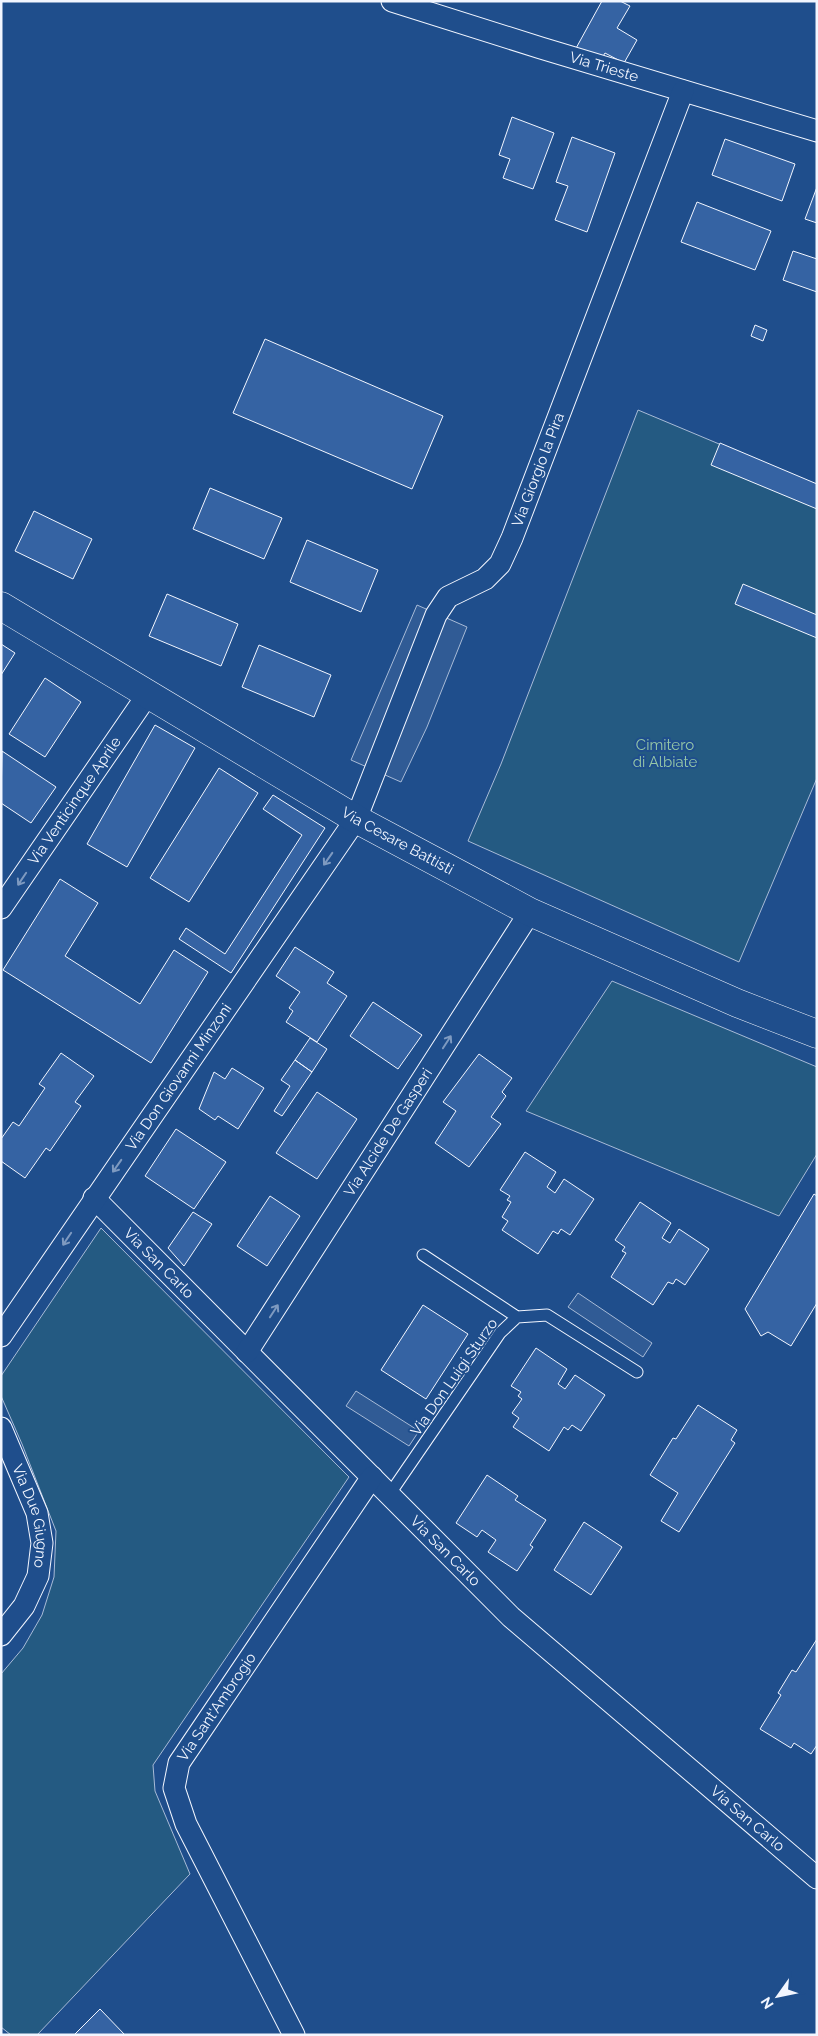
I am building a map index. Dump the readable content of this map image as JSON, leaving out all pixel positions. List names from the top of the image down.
{
  "streets": {
    "street": [
      "Via Trieste",
      "Via Giorgio la Pira",
      "Via Venticinque Aprile",
      "Via Cesare Battisti",
      "Via Don Giovanni Minzoni",
      "Via Alcide De Gasperi",
      "Via San Carlo",
      "Via Due Giugno",
      "Via Sant'Ambrogio"
    ],
    "lane": ["Via Don Luigi Sturzo"]
  },
  "crossings": [
    ["Via Trieste", "Via Giorgio la Pira"],
    ["Via Giorgio la Pira", "Via Cesare Battisti"],
    ["Via Giorgio la Pira", "Via Don Giovanni Minzoni"],
    ["Via Venticinque Aprile", "Via Cesare Battisti"],
    ["Via Cesare Battisti", "Via Don Giovanni Minzoni"],
    ["Via Cesare Battisti", "Via Alcide De Gasperi"],
    ["Via Don Giovanni Minzoni", "Via San Carlo"],
    ["Via Alcide De Gasperi", "Via San Carlo"],
    ["Via San Carlo", "Via Don Luigi Sturzo"],
    ["Via San Carlo", "Via Sant'Ambrogio"]
  ],
  "one_way": ["Via Venticinque Aprile", "Via Don Giovanni Minzoni", "Via Alcide De Gasperi"],
  "parks": ["Cimitero di Albiate"],
  "north": "bottom left"
}
